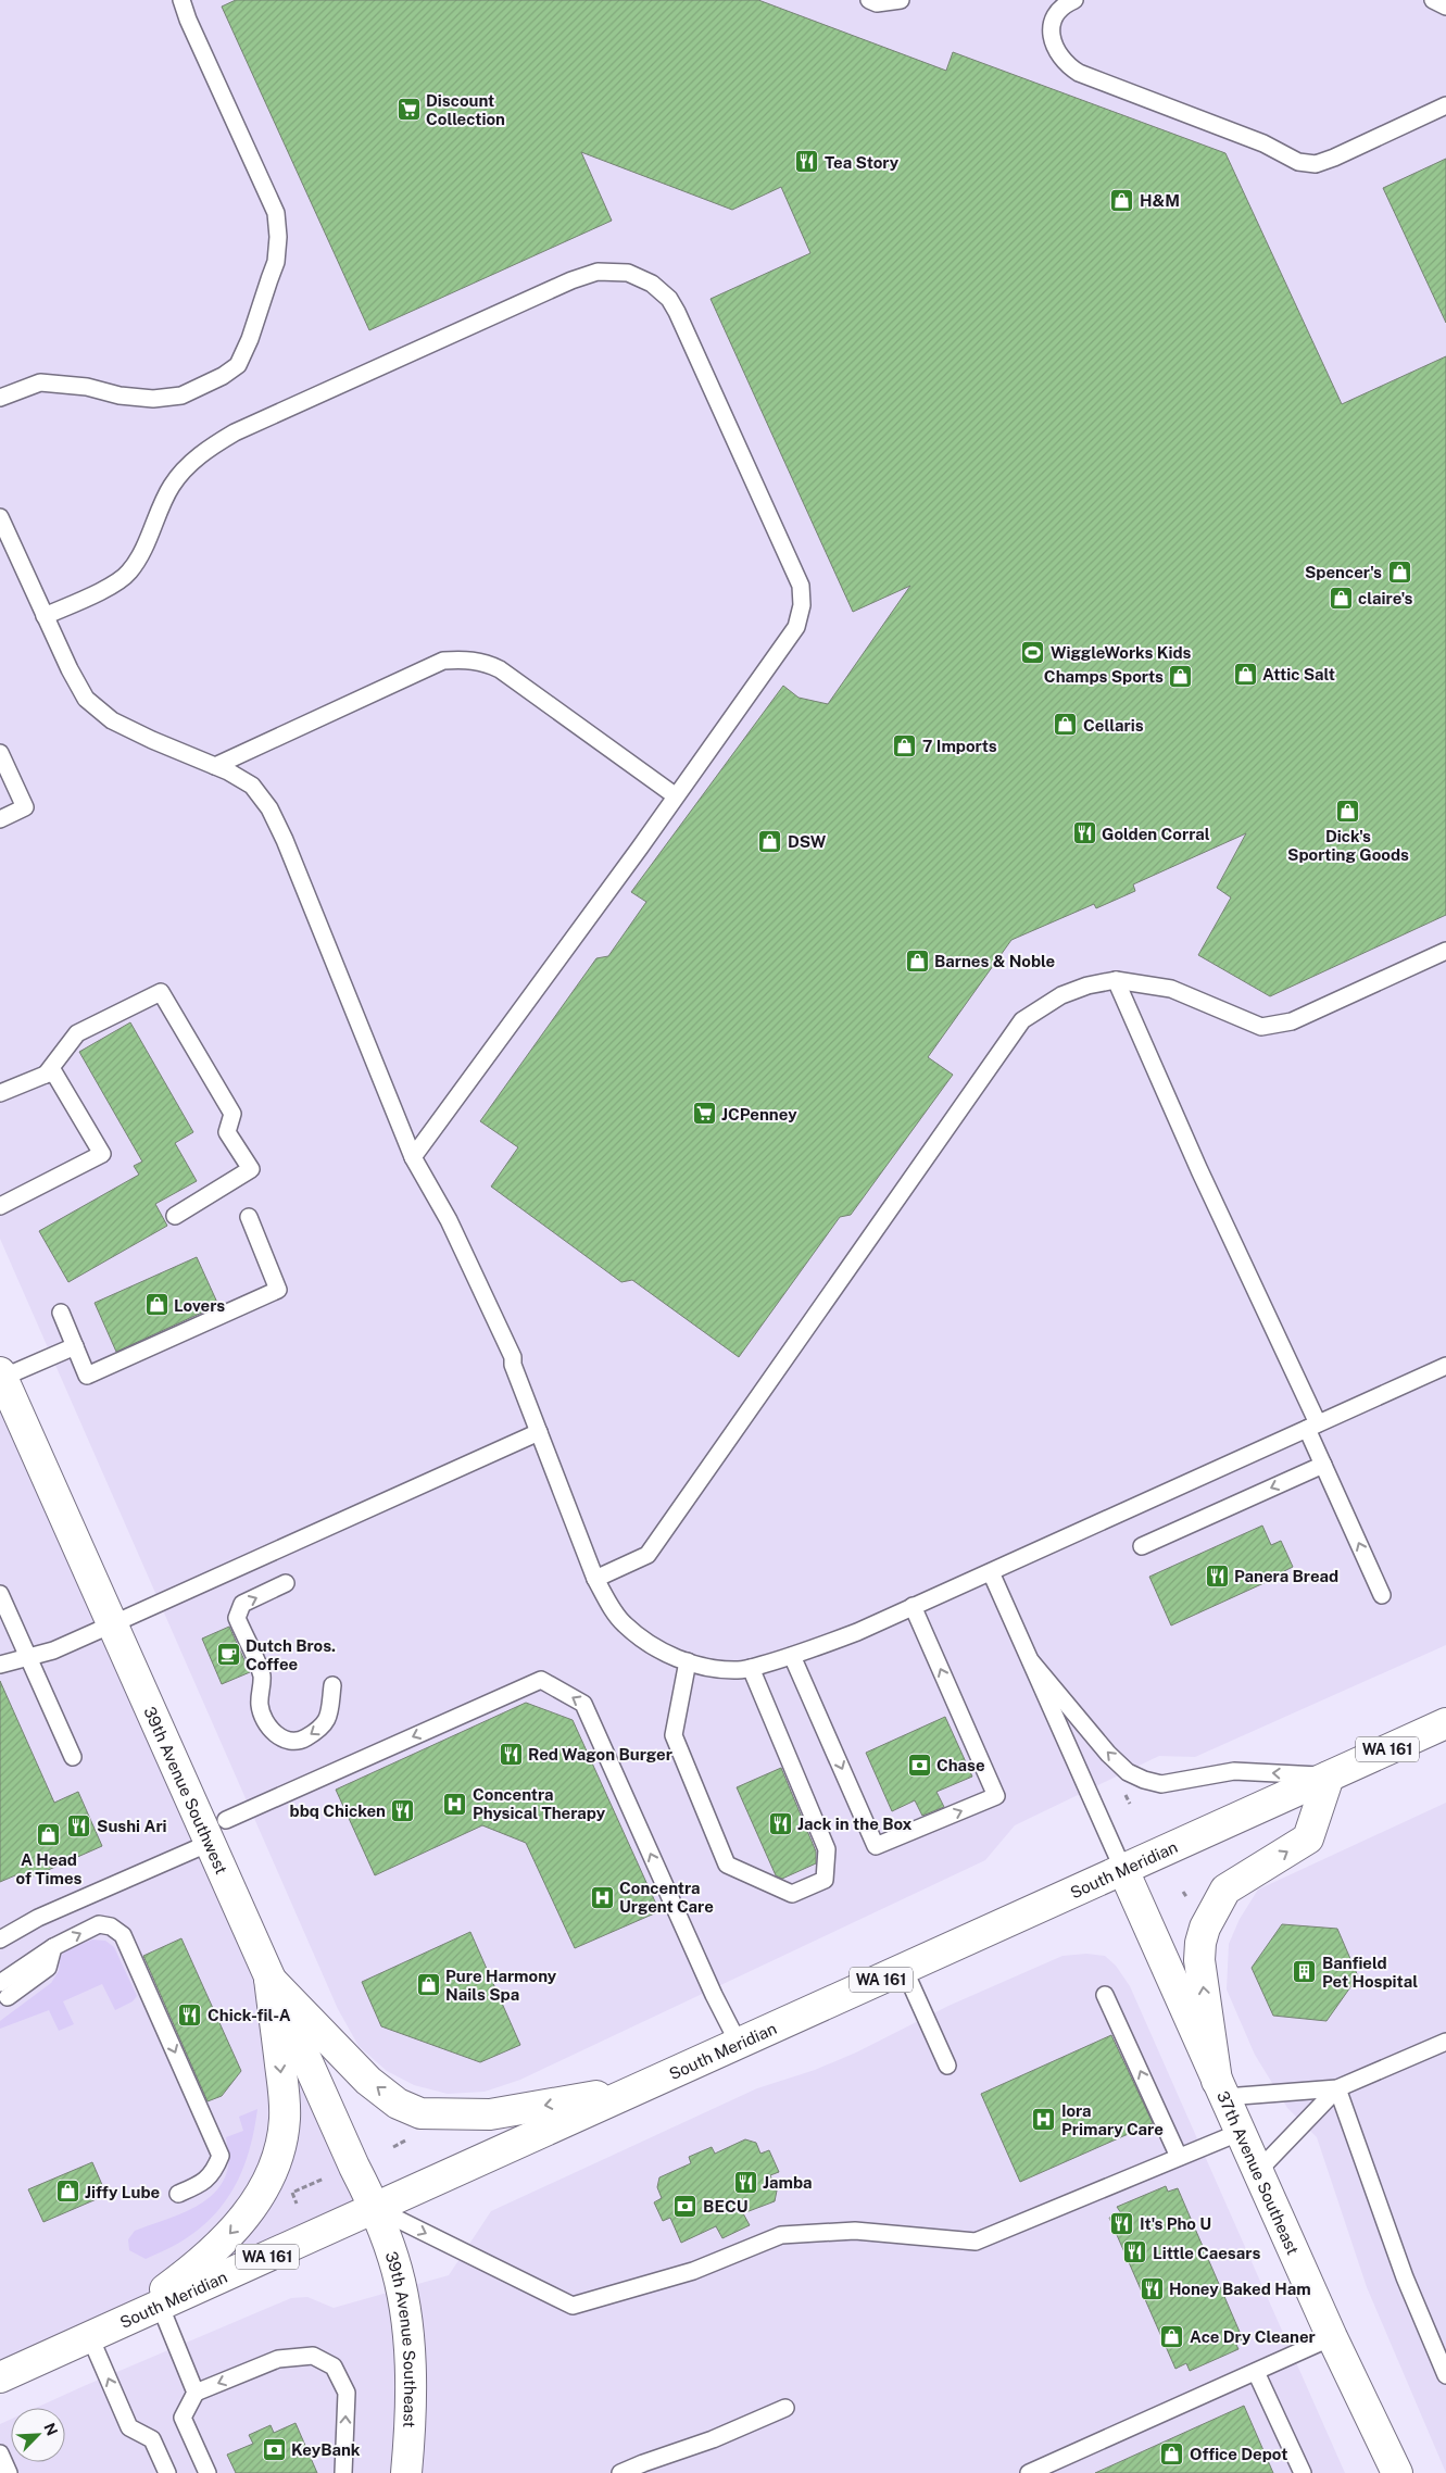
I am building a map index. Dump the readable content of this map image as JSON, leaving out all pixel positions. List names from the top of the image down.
{
  "streets": {
    "main road": [
      "WA 161",
      "39th Avenue Southwest",
      "South Meridian",
      "37th Avenue Southeast",
      "39th Avenue Southeast"
    ]
  },
  "crossings": [
    ["39th Avenue Southwest", "South Meridian"],
    ["39th Avenue Southwest", "39th Avenue Southeast"],
    ["South Meridian", "37th Avenue Southeast"],
    ["South Meridian", "39th Avenue Southeast"]
  ],
  "places": {
    "supermarket": ["Discount Collection", "JCPenney"],
    "restaurant": [
      "Tea Story",
      "Golden Corral",
      "Panera Bread",
      "Red Wagon Burger",
      "bbq Chicken",
      "Jack in the Box",
      "Sushi Ari",
      "Chick-fil-A",
      "Jamba",
      "It's Pho U",
      "Little Caesars",
      "Honey Baked Ham"
    ],
    "shop": [
      "H&M",
      "Spencer's",
      "claire's",
      "Attic Salt",
      "Champs Sports",
      "Cellaris",
      "7 Imports",
      "Dick's Sporting Goods",
      "DSW",
      "Barnes & Noble",
      "Lovers",
      "A Head of Times",
      "Pure Harmony Nails Spa",
      "Jiffy Lube",
      "Ace Dry Cleaner",
      "Office Depot"
    ],
    "sports": ["WiggleWorks Kids"],
    "cafe": ["Dutch Bros. Coffee"],
    "bank": ["Chase", "BECU", "KeyBank"],
    "hospital": ["Concentra Physical Therapy", "Concentra Urgent Care", "Iora Primary Care"],
    "building": ["Banfield Pet Hospital"]
  },
  "north": "top right"
}
